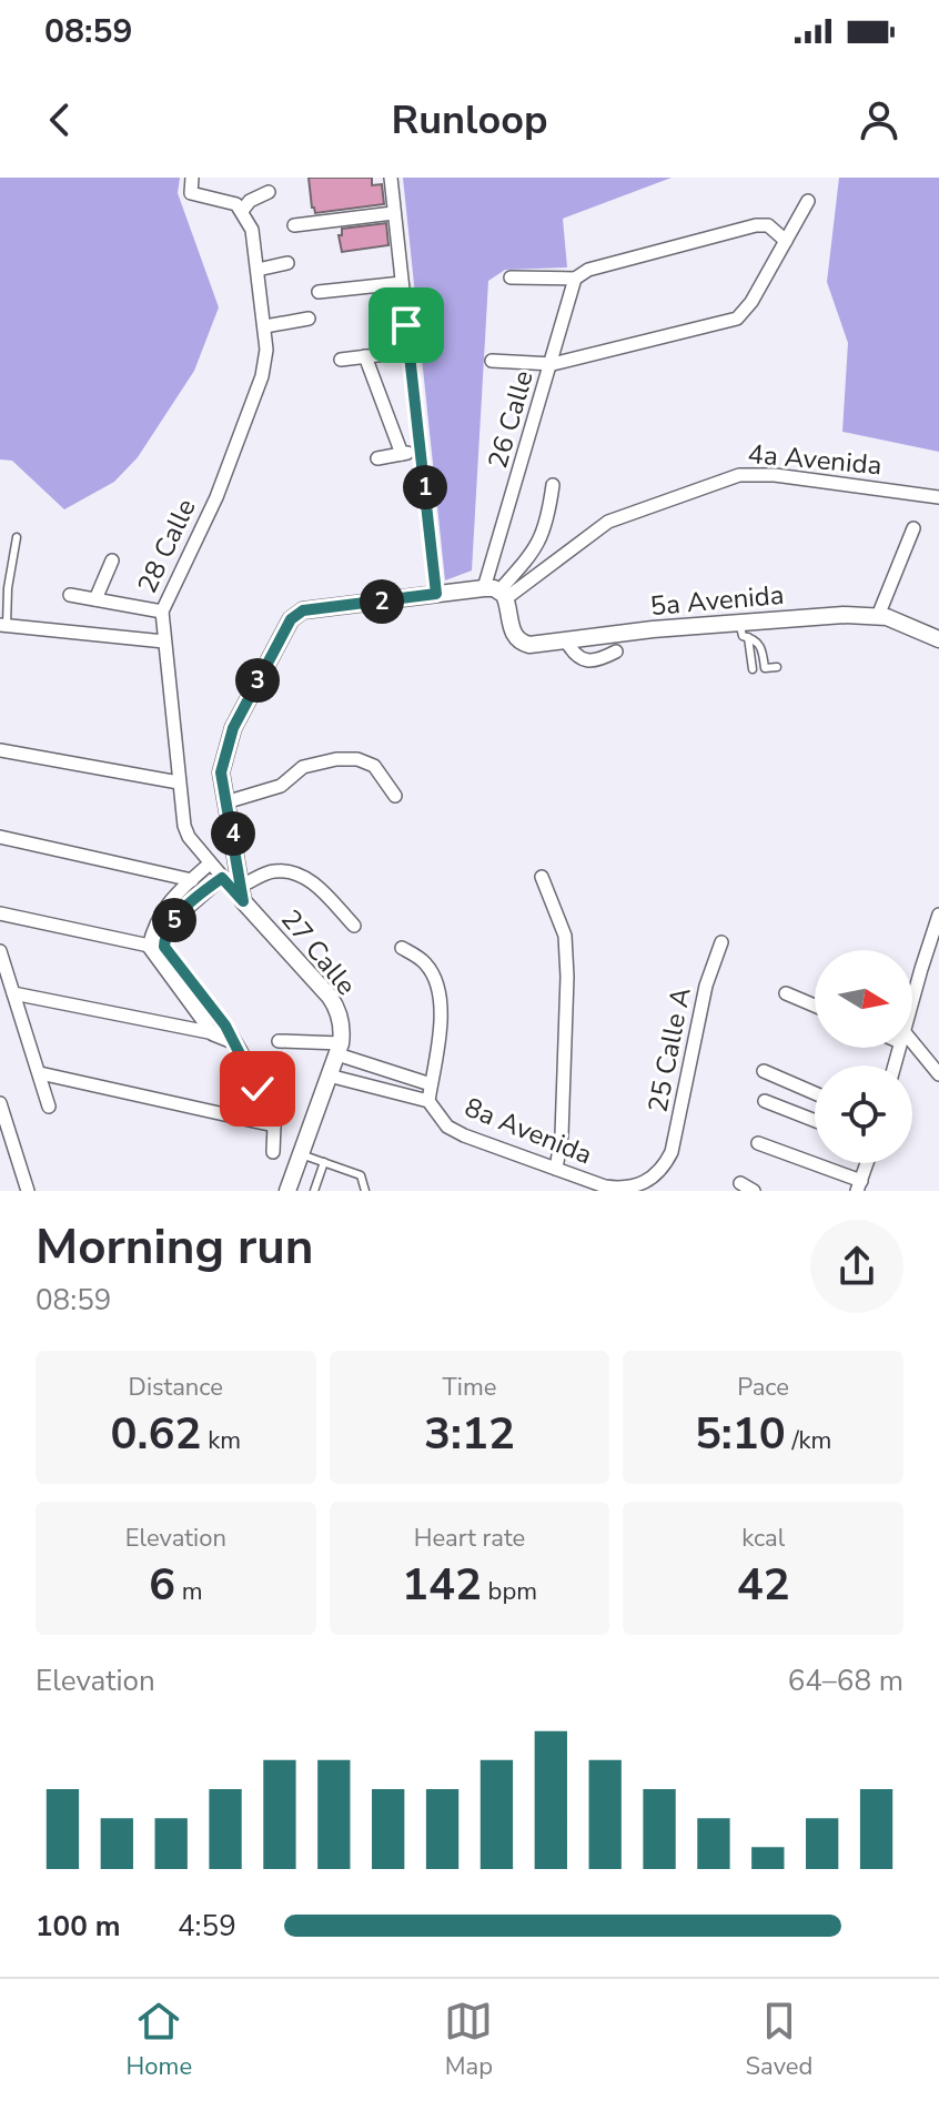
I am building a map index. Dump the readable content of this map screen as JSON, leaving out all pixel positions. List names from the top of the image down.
{
  "streets": {
    "street": [
      "26 Calle",
      "4a Avenida",
      "28 Calle",
      "5a Avenida",
      "27 Calle",
      "25 Calle A",
      "8a Avenida"
    ]
  },
  "crossings": [
    ["26 Calle", "4a Avenida"],
    ["26 Calle", "5a Avenida"],
    ["4a Avenida", "5a Avenida"],
    ["28 Calle", "27 Calle"],
    ["25 Calle A", "8a Avenida"]
  ],
  "north": "right",
  "page": {
    "status": "08:59",
    "header": "Runloop",
    "pins": [
      "1",
      "2",
      "3",
      "4",
      "5"
    ],
    "heading": ["Morning run", "08:59"],
    "stats": [
      ["Distance", "0.62 km"],
      ["Time", "3:12"],
      ["Pace", "5:10 /km"],
      ["Elevation", "6 m"],
      ["Heart rate", "142 bpm"],
      ["kcal", "42"]
    ],
    "chart": ["Elevation", "64–68 m"],
    "list": [
      {
        "name": "100 m",
        "note": "4:59"
      }
    ],
    "tabs": ["Home", "Map", "Saved"]
  }
}
